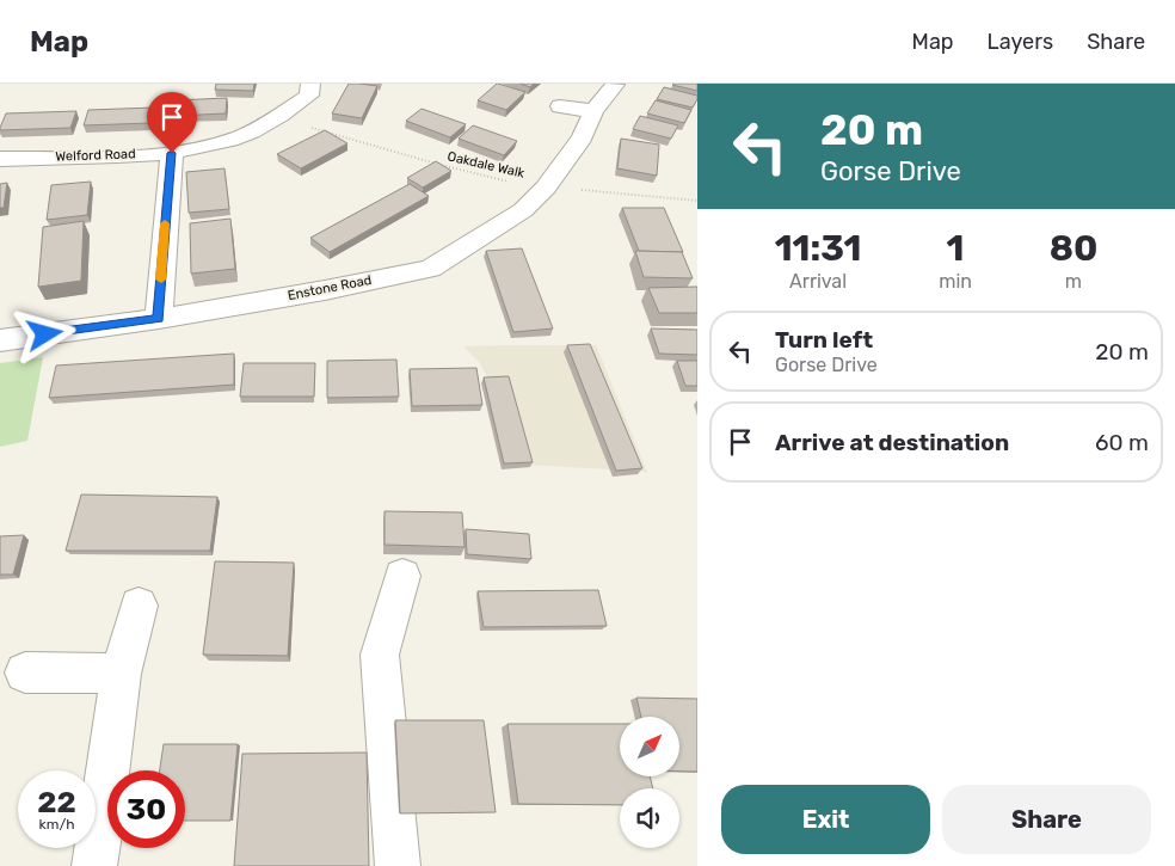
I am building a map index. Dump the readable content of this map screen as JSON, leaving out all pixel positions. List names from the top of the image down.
{
  "streets": {
    "street": ["Welford Road", "Enstone Road"],
    "path": ["Oakdale Walk"]
  },
  "crossings": [
    ["Welford Road", "Oakdale Walk"],
    ["Oakdale Walk", "Enstone Road"]
  ],
  "north": "top right",
  "page": {
    "header": "Map",
    "nav": ["Map", "Layers", "Share"],
    "turn": ["20 m", "Gorse Drive"],
    "eta": [
      "11:31",
      "Arrival",
      "1",
      "min",
      "80",
      "m"
    ],
    "list": [
      {
        "name": "Turn left",
        "note": "Gorse Drive",
        "value": "20 m"
      },
      {
        "name": "Arrive at destination",
        "value": "60 m"
      }
    ],
    "speed": "22 km/h",
    "limit": "30",
    "buttons": ["Exit", "Share"]
  }
}
